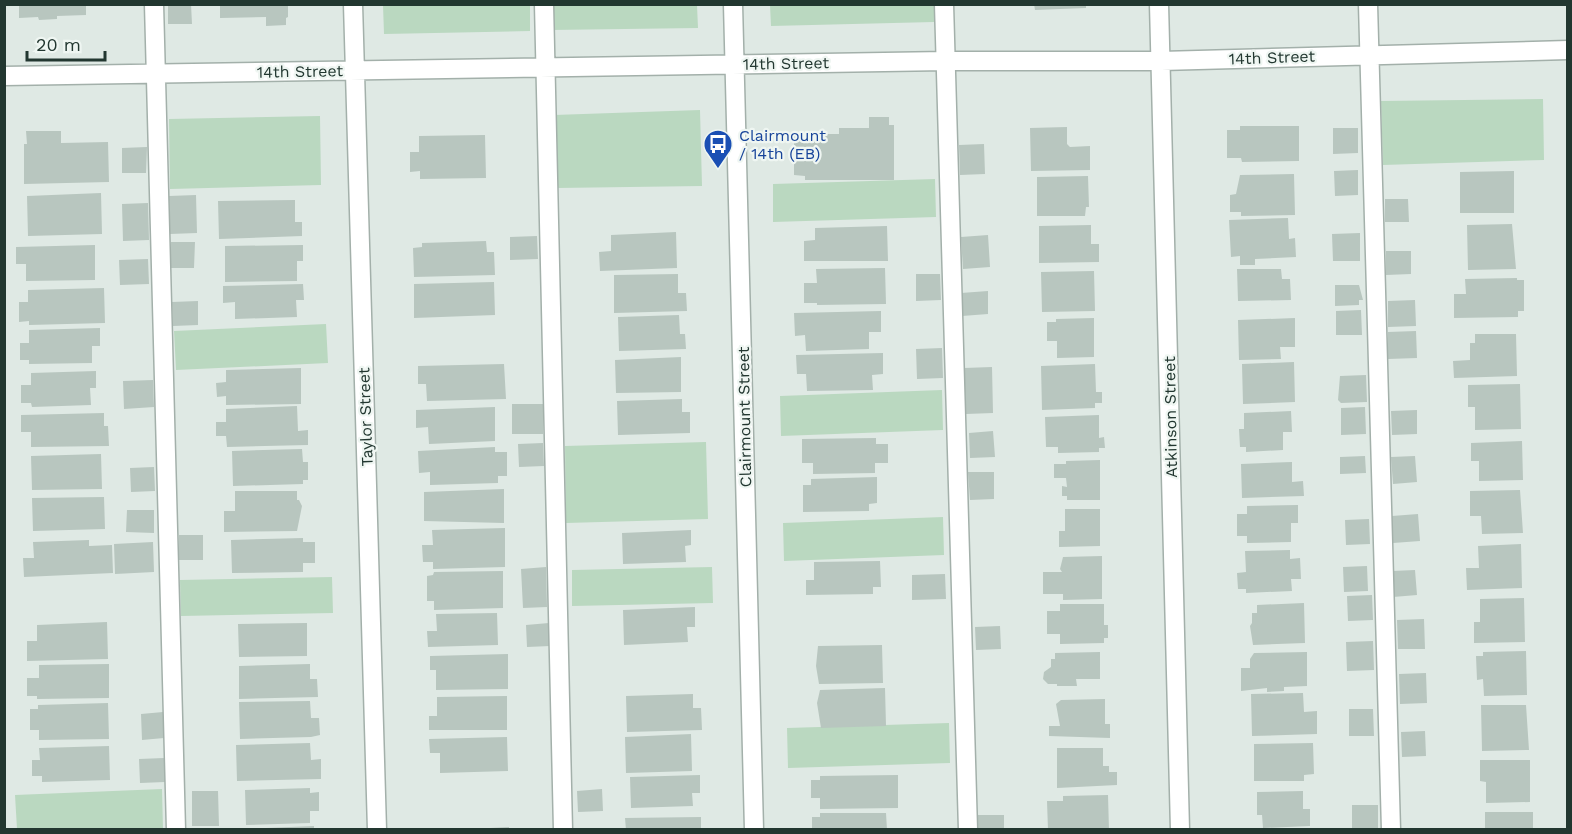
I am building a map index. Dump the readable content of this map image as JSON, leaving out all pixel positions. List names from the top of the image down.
{
  "streets": {
    "street": [
      "14th Street",
      "Taylor Street",
      "Clairmount Street",
      "Atkinson Street"
    ]
  },
  "crossings": [
    ["14th Street", "Taylor Street"],
    ["14th Street", "Clairmount Street"],
    ["14th Street", "Atkinson Street"]
  ],
  "places": {
    "bus stop": ["Clairmount / 14th (EB)"]
  },
  "scale_bar": "20 m"
}
